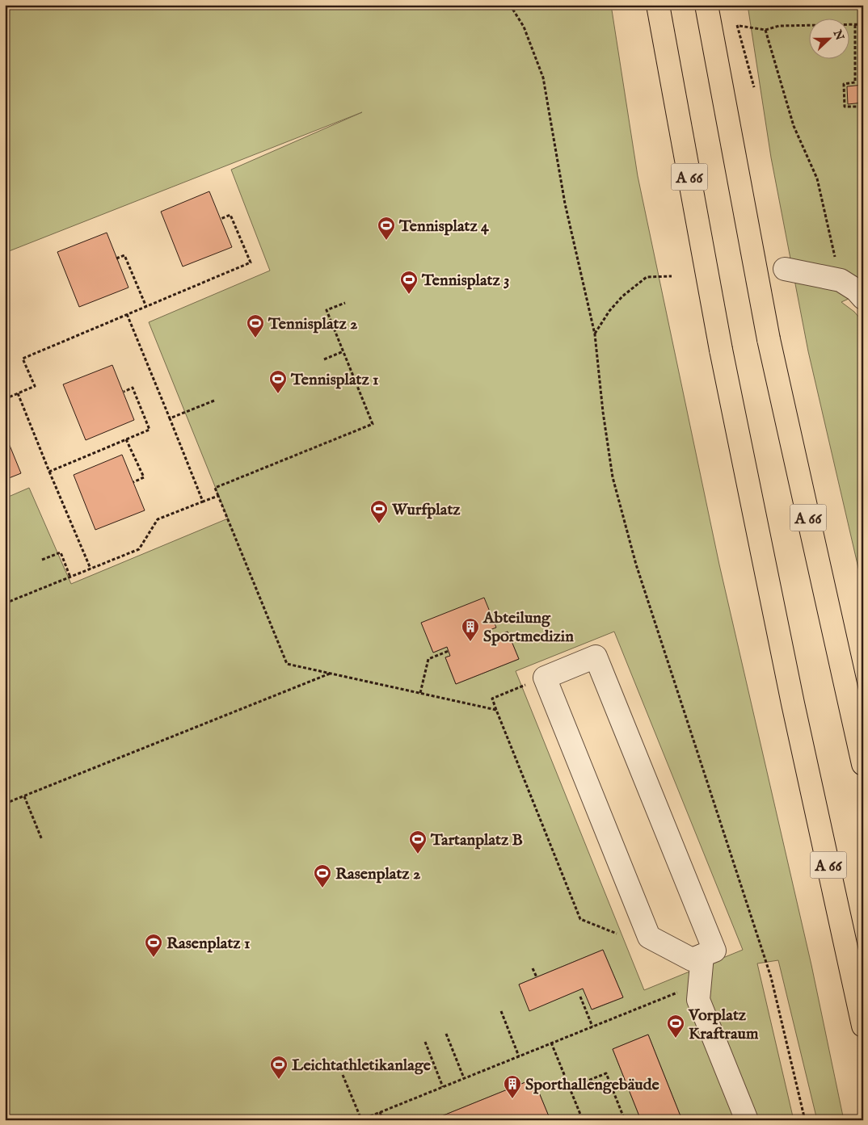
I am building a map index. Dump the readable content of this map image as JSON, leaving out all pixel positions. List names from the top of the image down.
{
  "streets": {
    "highway": ["A 66"]
  },
  "places": {
    "sports": [
      "Tennisplatz 4",
      "Tennisplatz 3",
      "Tennisplatz 2",
      "Tennisplatz 1",
      "Wurfplatz",
      "Tartanplatz B",
      "Rasenplatz 2",
      "Rasenplatz 1",
      "Vorplatz Kraftraum",
      "Leichtathletikanlage"
    ],
    "building": ["Abteilung Sportmedizin", "Sporthallengebäude"]
  },
  "north": "right"
}
